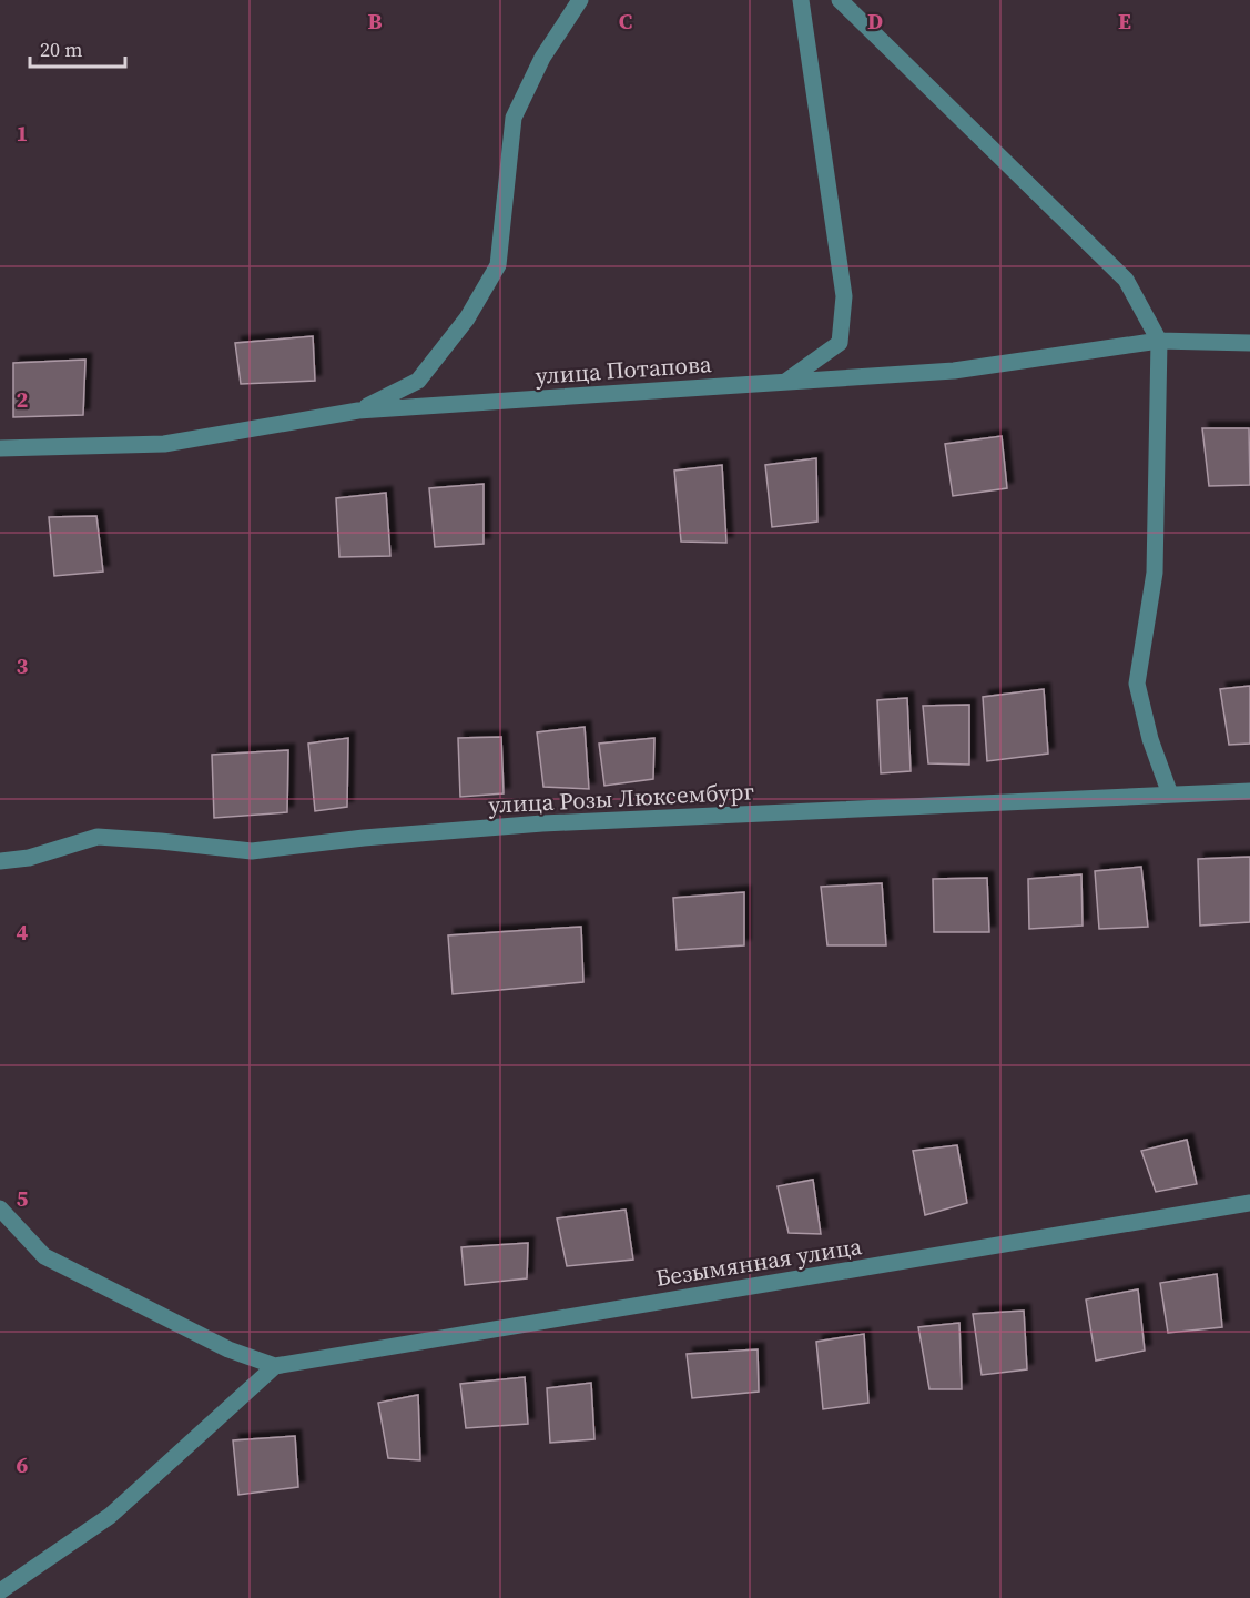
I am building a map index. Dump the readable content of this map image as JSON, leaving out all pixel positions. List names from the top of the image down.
{
  "streets": {
    "street": ["улица Потапова", "улица Розы Люксембург", "Безымянная улица"]
  },
  "scale_bar": "20 m",
  "grid": {
    "columns": [
      "B",
      "C",
      "D",
      "E"
    ],
    "rows": [
      "1",
      "2",
      "3",
      "4",
      "5",
      "6"
    ]
  }
}
